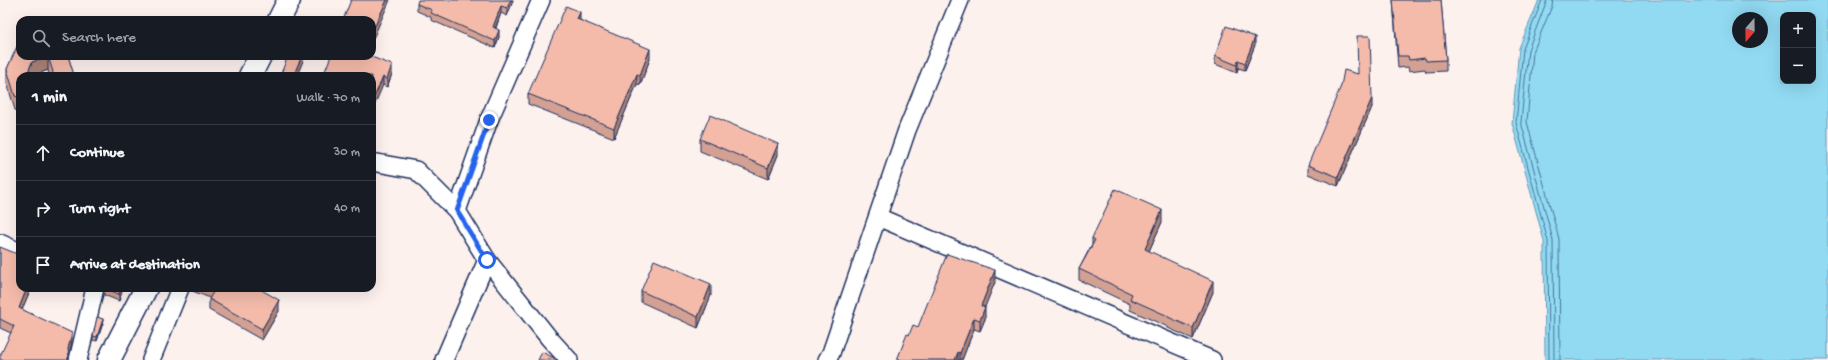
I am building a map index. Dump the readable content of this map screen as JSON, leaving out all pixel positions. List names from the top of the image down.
{
  "north": "bottom",
  "page": {
    "map_buttons": ["+", "−"],
    "search": "Search here",
    "heading": ["1 min", "Walk · 70 m"],
    "list": [
      ["Continue", "30 m"],
      ["Turn right", "40 m"],
      "Arrive at destination"
    ]
  }
}
